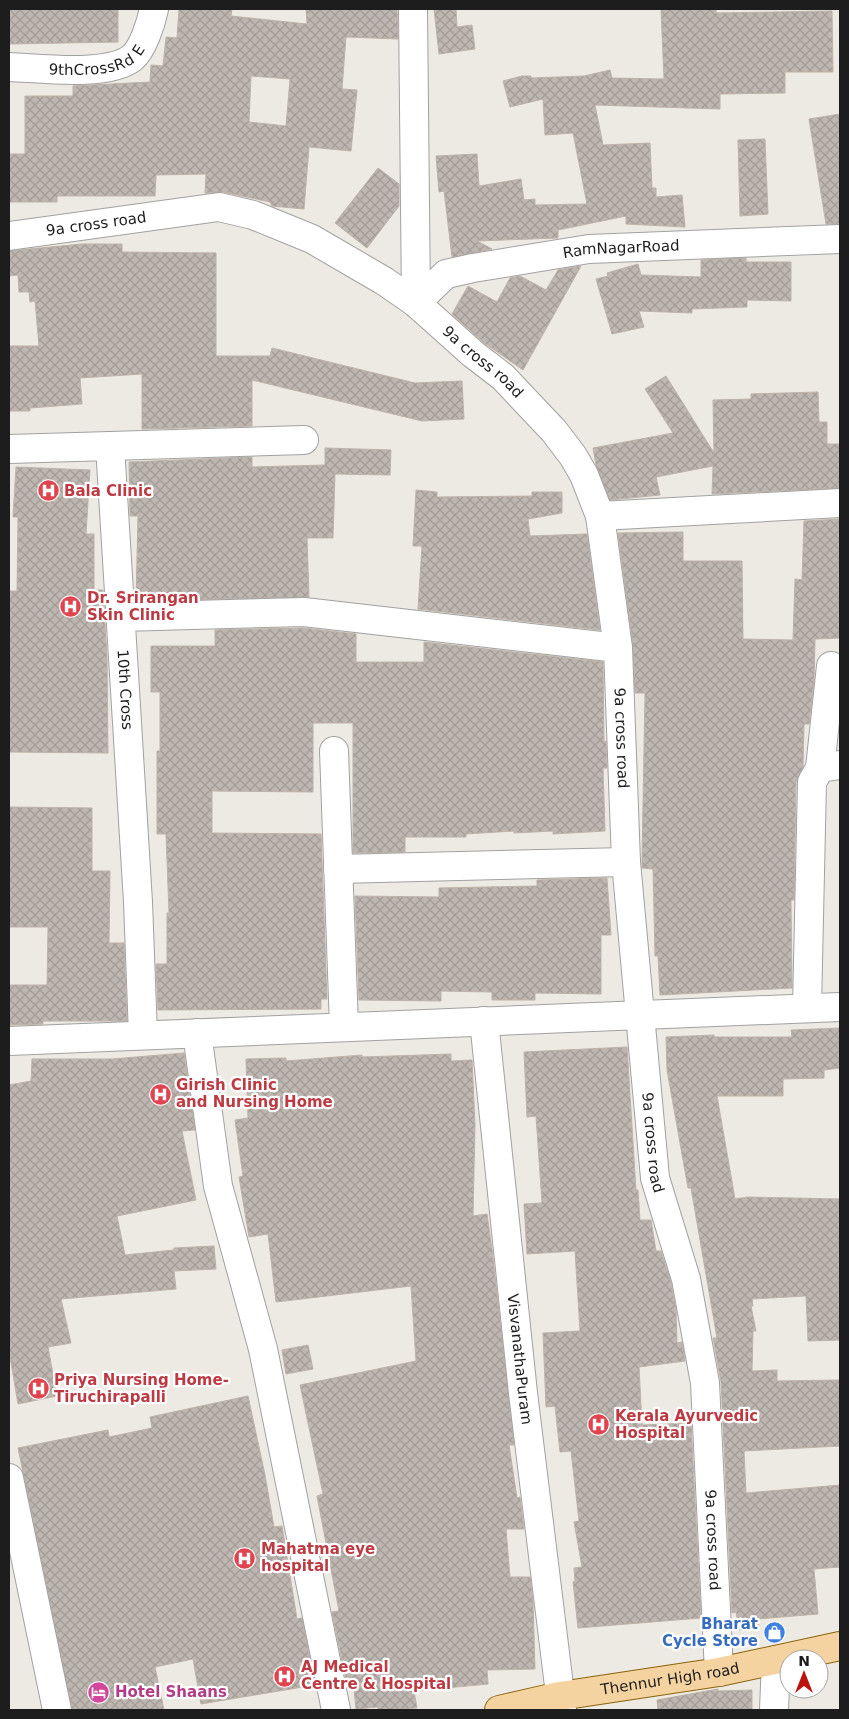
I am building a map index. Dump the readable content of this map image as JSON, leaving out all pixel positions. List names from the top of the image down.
{
  "streets": {
    "main road": ["Thennur High road"],
    "street": [
      "9thCrossRd E",
      "9a cross road",
      "RamNagarRoad",
      "10th Cross",
      "VisvanathaPuram"
    ]
  },
  "crossings": [
    ["9a cross road", "RamNagarRoad"],
    ["9a cross road", "Thennur High road"],
    ["VisvanathaPuram", "Thennur High road"]
  ],
  "places": {
    "hospital": [
      "Bala Clinic",
      "Dr. Srirangan Skin Clinic",
      "Girish Clinic and Nursing Home",
      "Priya Nursing Home- Tiruchirapalli",
      "Kerala Ayurvedic Hospital",
      "Mahatma eye hospital",
      "AJ Medical Centre & Hospital"
    ],
    "shop": ["Bharat Cycle Store"],
    "hotel": ["Hotel Shaans"]
  },
  "north": "top"
}
